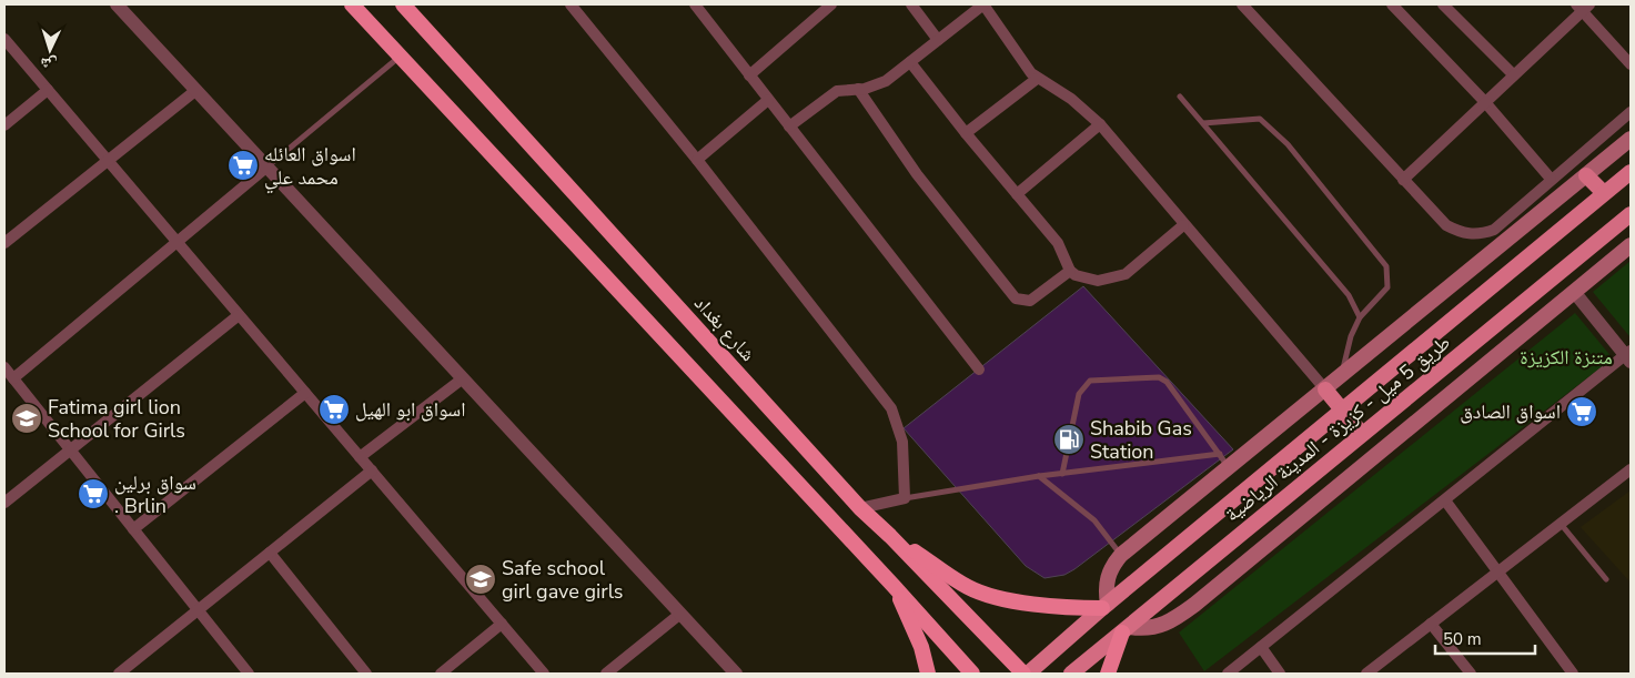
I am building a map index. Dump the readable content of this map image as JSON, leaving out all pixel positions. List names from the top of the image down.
{
  "streets": {
    "highway": ["شارع بغداد"],
    "main road": ["طريق 5 ميل - كزيزة - المدينة الرياضية"]
  },
  "parks": ["متنزة الكزيزة"],
  "places": {
    "supermarket": [
      "اسواق العائله محمد علي",
      "اسواق ابو الهيل",
      "اسواق الصادق",
      "سواق برلين . Brlin"
    ],
    "school or university": ["Fatima girl lion School for Girls", "Safe school girl gave girls"],
    "fuel station": ["Shabib Gas Station"]
  },
  "scale_bar": "50 m",
  "north": "bottom"
}
